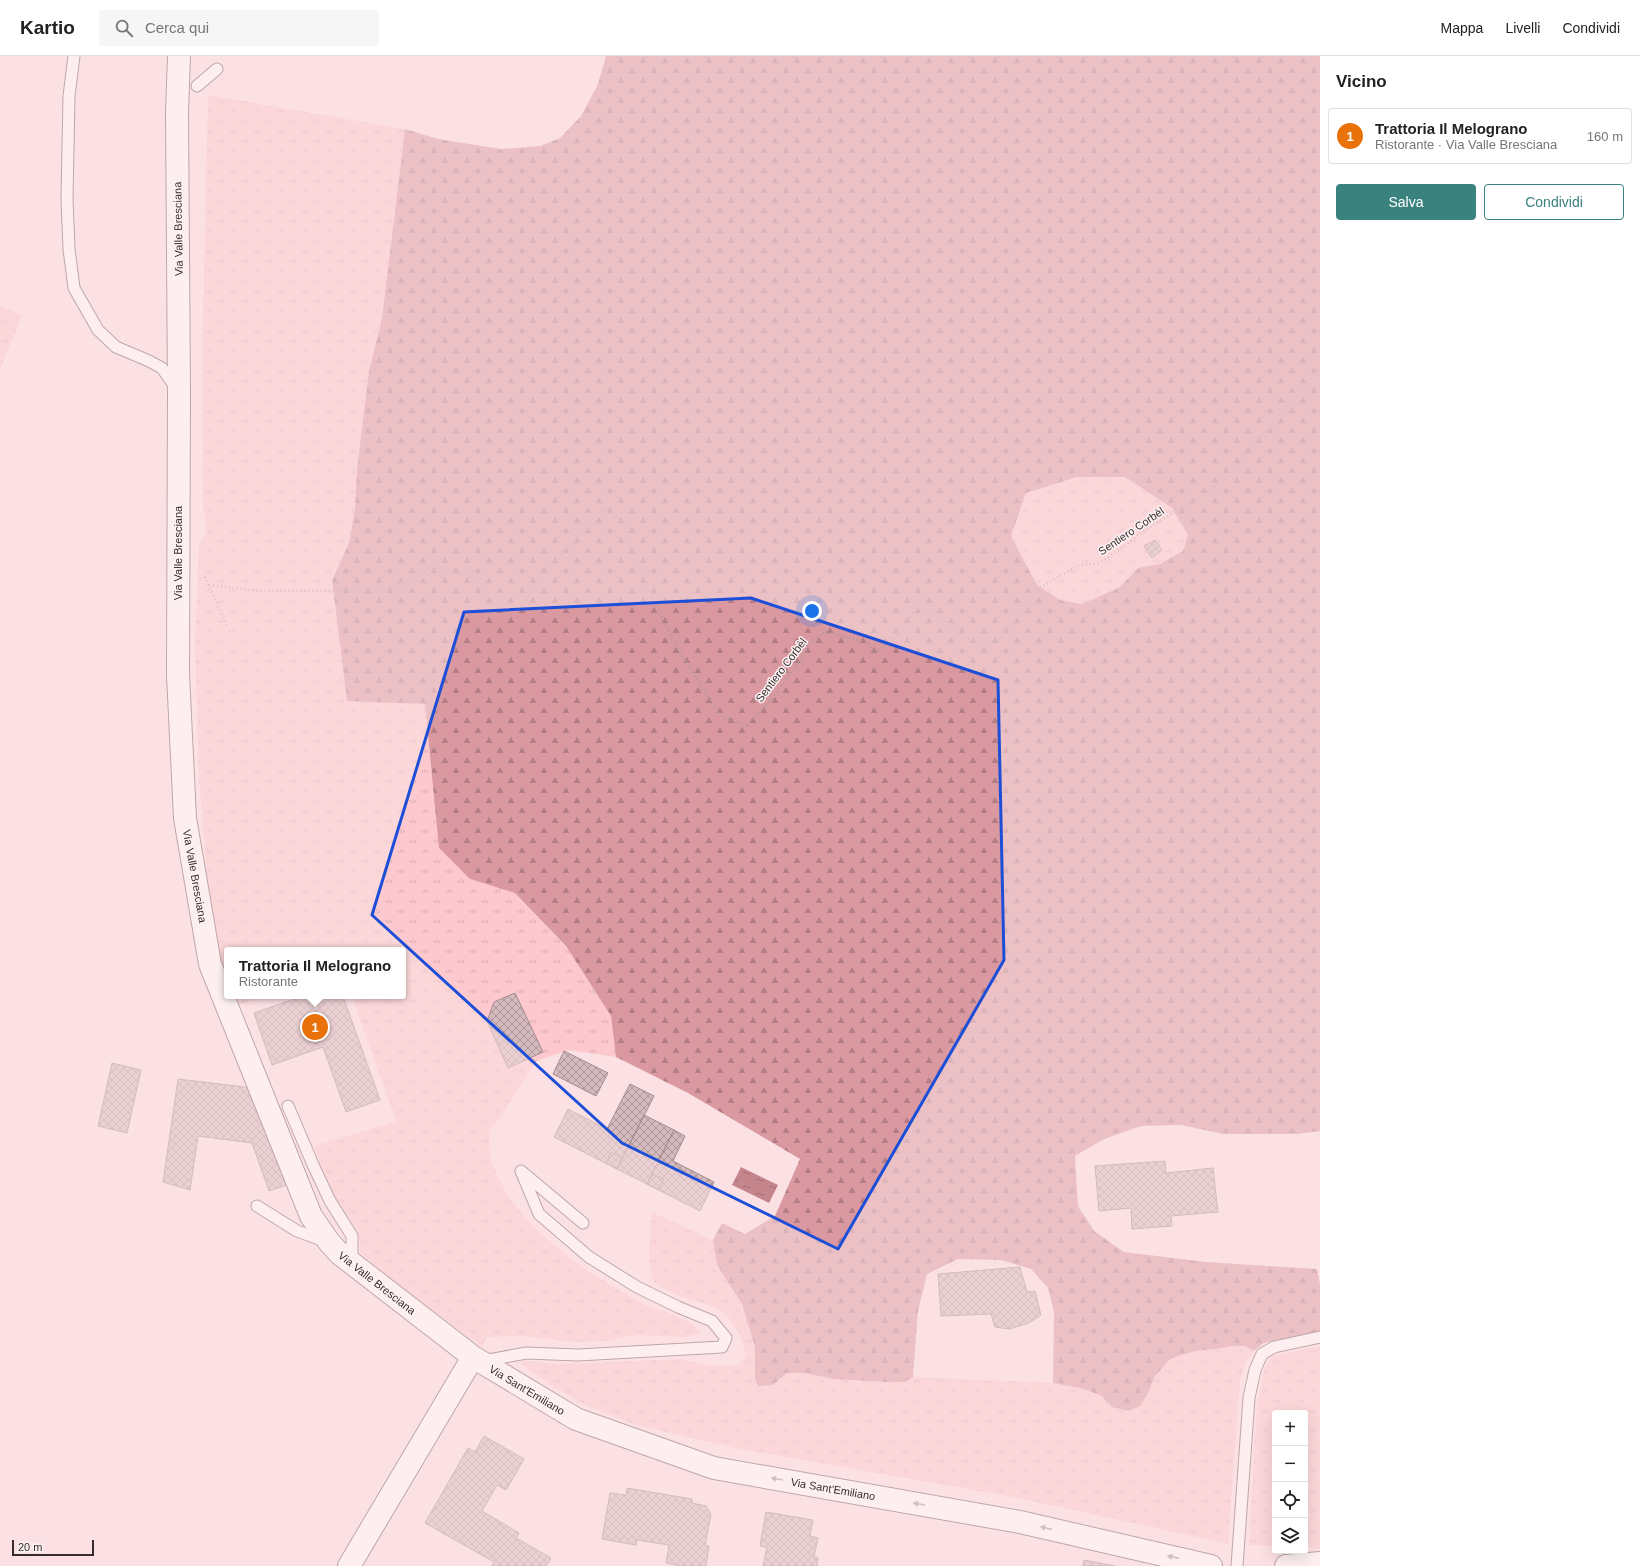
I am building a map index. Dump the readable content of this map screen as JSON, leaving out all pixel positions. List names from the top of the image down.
{
  "streets": {
    "street": ["Via Valle Bresciana", "Via Sant'Emiliano"],
    "path": ["Sentiero Corbèl"]
  },
  "crossings": [
    ["Via Valle Bresciana", "Via Sant'Emiliano"]
  ],
  "one_way": ["Via Sant'Emiliano"],
  "scale_bar": "20 m",
  "page": {
    "header": "Kartio",
    "search": "Cerca qui",
    "nav": ["Mappa", "Livelli", "Condividi"],
    "heading": "Vicino",
    "list": [
      {
        "mark": "1",
        "name": "Trattoria Il Melograno",
        "note": "Ristorante · Via Valle Bresciana",
        "value": "160 m"
      }
    ],
    "buttons": ["Salva", "Condividi"],
    "popup": ["Trattoria Il Melograno", "Ristorante"],
    "pins": "1",
    "map_buttons": ["+", "−"],
    "scale": "20 m"
  }
}
